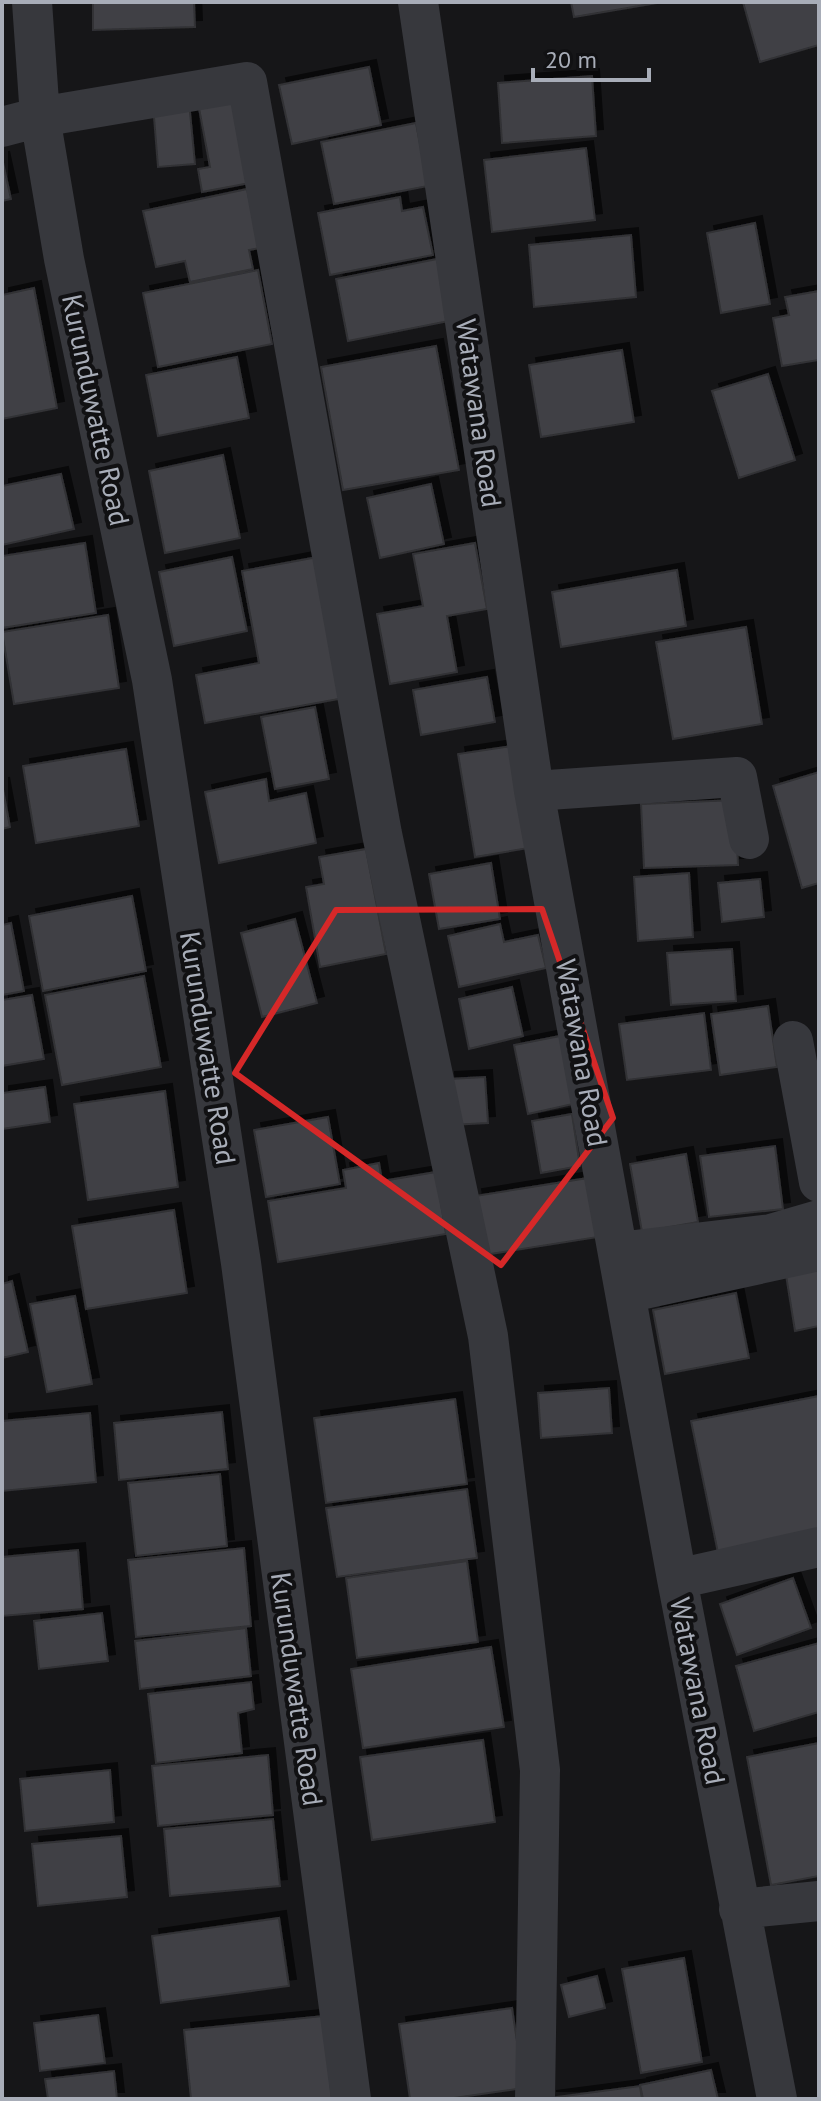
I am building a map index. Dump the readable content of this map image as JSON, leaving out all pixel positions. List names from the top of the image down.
{
  "streets": {
    "street": ["Kurunduwatte Road", "Watawana Road"]
  },
  "scale_bar": "20 m"
}
